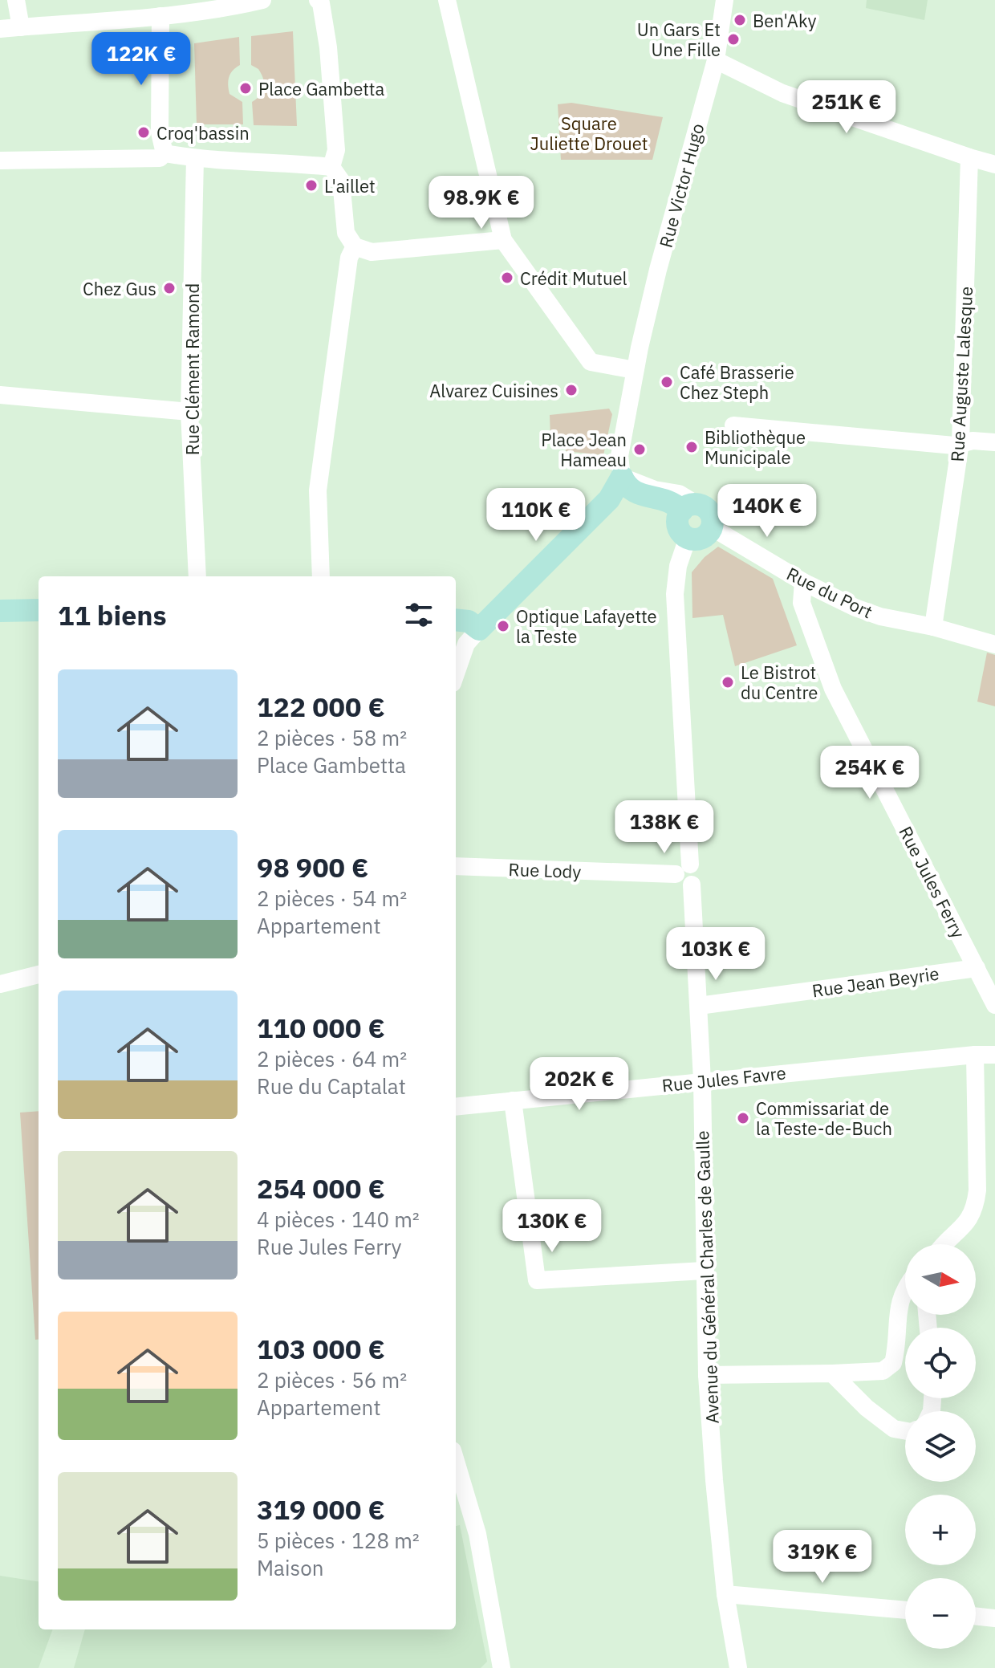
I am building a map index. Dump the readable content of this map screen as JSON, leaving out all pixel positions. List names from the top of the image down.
{
  "streets": {
    "street": [
      "Rue Victor Hugo",
      "Rue Clément Ramond",
      "Rue Auguste Lalesque",
      "Rue du Port",
      "Rue Lody",
      "Rue Jules Ferry",
      "Rue Jean Beyrie",
      "Rue Jules Favre",
      "Avenue du Général Charles de Gaulle"
    ]
  },
  "crossings": [
    ["Rue Auguste Lalesque", "Rue du Port"],
    ["Rue du Port", "Rue Jules Ferry"],
    ["Rue Lody", "Avenue du Général Charles de Gaulle"],
    ["Rue Jules Ferry", "Rue Jean Beyrie"],
    ["Rue Jean Beyrie", "Avenue du Général Charles de Gaulle"],
    ["Rue Jules Favre", "Avenue du Général Charles de Gaulle"]
  ],
  "parks": ["Square Juliette Drouet"],
  "places": [
    "Ben'Aky",
    "Un Gars Et Une Fille",
    "Place Gambetta",
    "Croq'bassin",
    "L'aillet",
    "Crédit Mutuel",
    "Chez Gus",
    "Café Brasserie Chez Steph",
    "Alvarez Cuisines",
    "Bibliothèque Municipale",
    "Place Jean Hameau",
    "Optique Lafayette la Teste",
    "Le Bistrot du Centre",
    "Commissariat de la Teste-de-Buch"
  ],
  "north": "right",
  "page": {
    "price": [
      "122K €",
      "251K €",
      "98.9K €",
      "140K €",
      "110K €",
      "254K €",
      "138K €",
      "103K €",
      "202K €",
      "130K €",
      "319K €"
    ],
    "heading": "11 biens",
    "list": [
      {
        "name": "122 000 €",
        "note": "2 pièces · 58 m² · Place Gambetta"
      },
      {
        "name": "98 900 €",
        "note": "2 pièces · 54 m² · Appartement"
      },
      {
        "name": "110 000 €",
        "note": "2 pièces · 64 m² · Rue du Captalat"
      },
      {
        "name": "254 000 €",
        "note": "4 pièces · 140 m² · Rue Jules Ferry"
      },
      {
        "name": "103 000 €",
        "note": "2 pièces · 56 m² · Appartement"
      },
      {
        "name": "319 000 €",
        "note": "5 pièces · 128 m² · Maison"
      }
    ],
    "map_buttons": ["+", "−"]
  }
}
